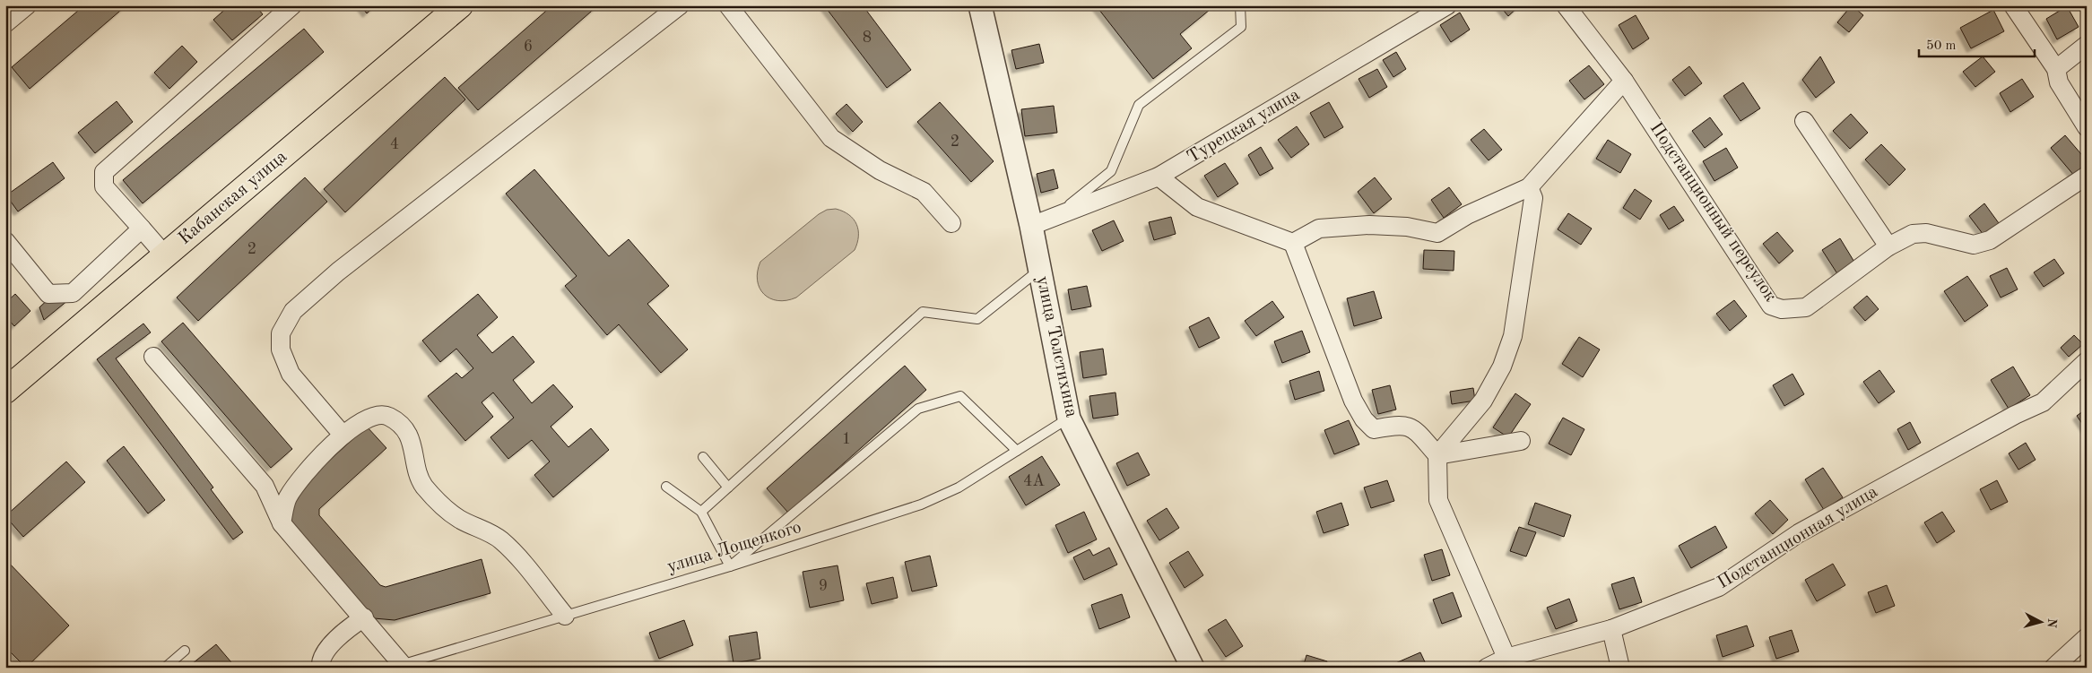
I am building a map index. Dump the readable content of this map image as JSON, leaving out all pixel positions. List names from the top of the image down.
{
  "streets": {
    "main road": ["Кабанская улица"],
    "street": [
      "Турецкая улица",
      "Подстанционный переулок",
      "улица Толстихина",
      "Подстанционная улица"
    ],
    "lane": ["улица Лощенкого"]
  },
  "crossings": [
    ["Турецкая улица", "улица Толстихина"],
    ["улица Толстихина", "улица Лощенкого"]
  ],
  "house_numbers": [
    "8",
    "6",
    "2",
    "4",
    "2",
    "1",
    "4А",
    "9"
  ],
  "scale_bar": "50 m",
  "north": "right"
}
